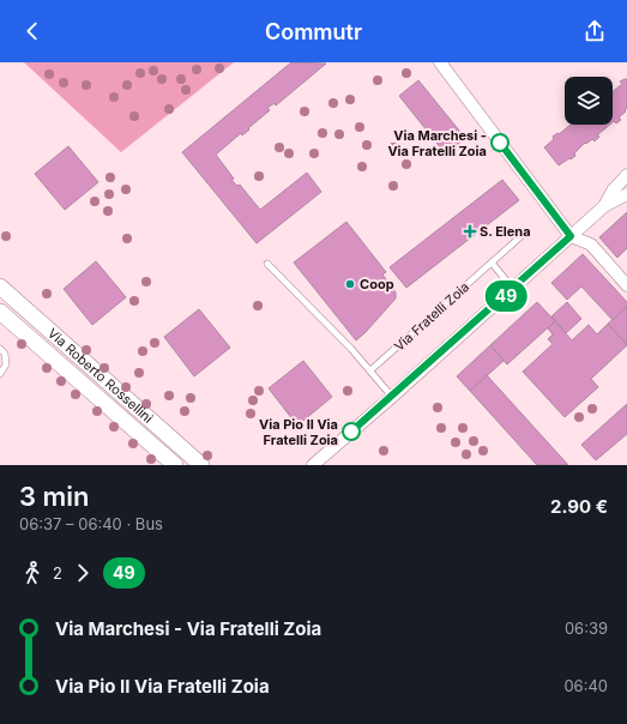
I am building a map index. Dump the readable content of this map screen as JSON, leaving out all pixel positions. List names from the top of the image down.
{
  "streets": {
    "street": ["Via Roberto Rossellini"],
    "lane": ["Via Fratelli Zoia"]
  },
  "places": {
    "other": ["Via Marchesi - Via Fratelli Zoia", "Coop", "Via Pio II Via Fratelli Zoia"],
    "health": ["S. Elena"]
  },
  "lines": ["bus line 49"],
  "page": {
    "header": "Commutr",
    "on_map": "49",
    "heading": ["3 min", "06:37 – 06:40 · Bus", "2.90 €"],
    "legs": ["2", "49"],
    "list": [
      {
        "name": "Via Marchesi - Via Fratelli Zoia",
        "value": "06:39"
      },
      {
        "name": "Via Pio II Via Fratelli Zoia",
        "value": "06:40"
      }
    ]
  }
}
